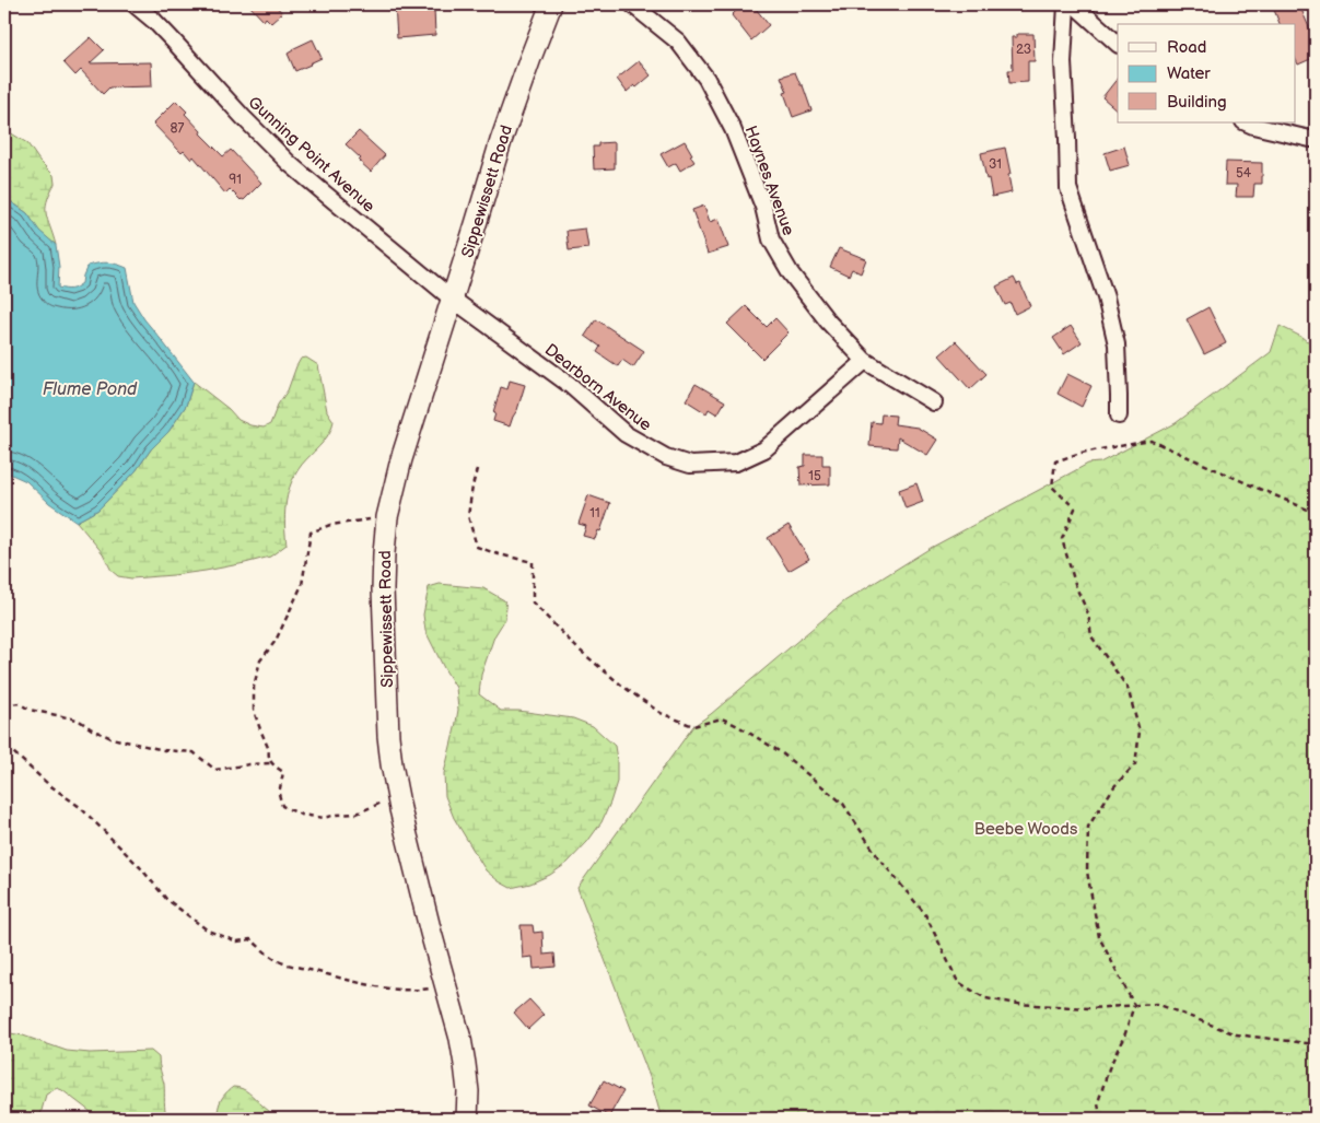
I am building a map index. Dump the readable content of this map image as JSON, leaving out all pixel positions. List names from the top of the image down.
{
  "streets": {
    "main road": ["Sippewissett Road"],
    "street": ["Gunning Point Avenue", "Haynes Avenue", "Dearborn Avenue"]
  },
  "crossings": [
    ["Gunning Point Avenue", "Sippewissett Road"],
    ["Gunning Point Avenue", "Dearborn Avenue"],
    ["Haynes Avenue", "Dearborn Avenue"],
    ["Sippewissett Road", "Dearborn Avenue"]
  ],
  "water": ["Flume Pond"],
  "parks": ["Beebe Woods"],
  "house_numbers": [
    "23",
    "87",
    "31",
    "54",
    "91",
    "15",
    "11"
  ],
  "legend": ["Road", "Water", "Building"]
}
